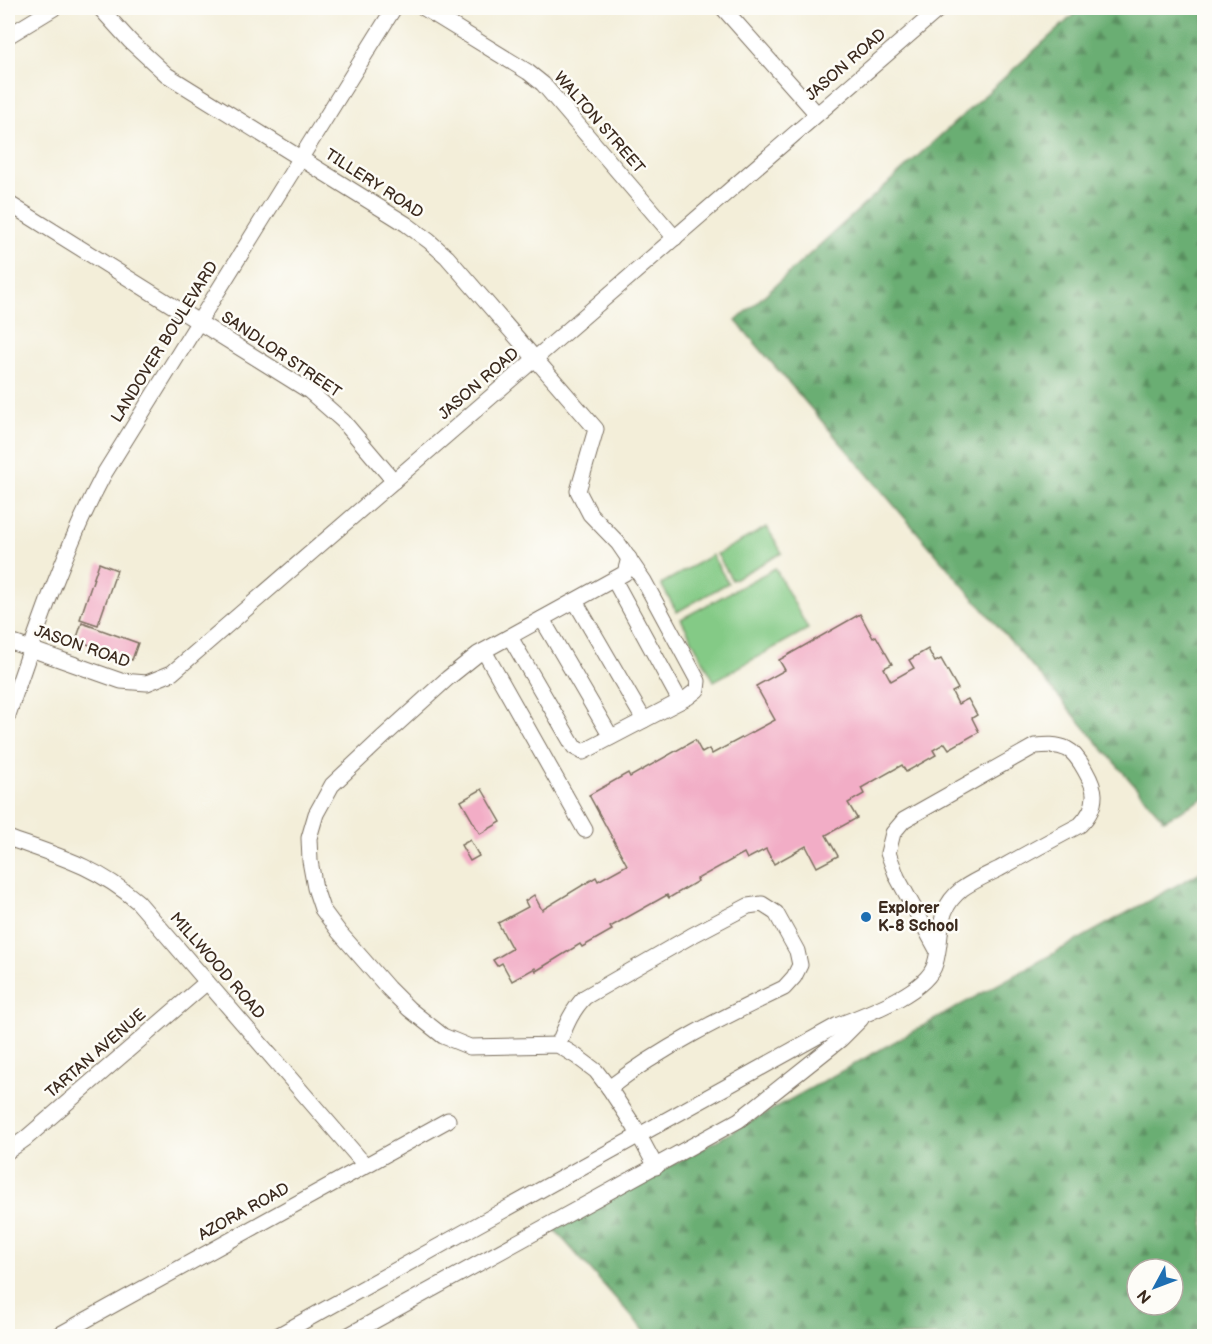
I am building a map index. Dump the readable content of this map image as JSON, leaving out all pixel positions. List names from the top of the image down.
{
  "streets": {
    "street": [
      "JASON ROAD",
      "WALTON STREET",
      "TILLERY ROAD",
      "LANDOVER BOULEVARD",
      "SANDLOR STREET",
      "MILLWOOD ROAD",
      "TARTAN AVENUE",
      "AZORA ROAD"
    ]
  },
  "crossings": [
    ["JASON ROAD", "WALTON STREET"],
    ["JASON ROAD", "TILLERY ROAD"],
    ["JASON ROAD", "LANDOVER BOULEVARD"],
    ["JASON ROAD", "SANDLOR STREET"],
    ["TILLERY ROAD", "LANDOVER BOULEVARD"],
    ["LANDOVER BOULEVARD", "SANDLOR STREET"],
    ["MILLWOOD ROAD", "TARTAN AVENUE"],
    ["MILLWOOD ROAD", "AZORA ROAD"]
  ],
  "places": ["Explorer K-8 School"],
  "north": "bottom left"
}
